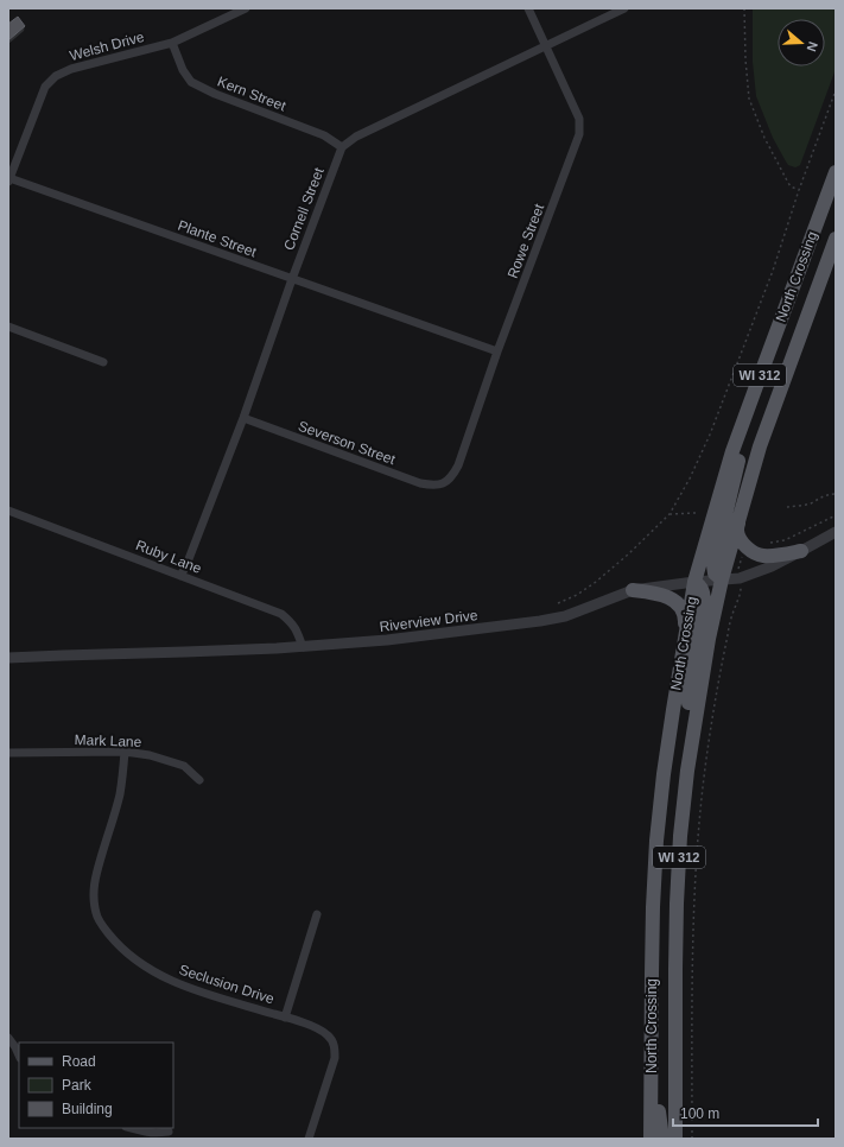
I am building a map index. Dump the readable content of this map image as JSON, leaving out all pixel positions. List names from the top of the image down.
{
  "streets": {
    "main road": ["North Crossing", "WI 312"],
    "street": [
      "Welsh Drive",
      "Kern Street",
      "Cornell Street",
      "Plante Street",
      "Rowe Street",
      "Severson Street",
      "Ruby Lane",
      "Riverview Drive",
      "Mark Lane",
      "Seclusion Drive"
    ]
  },
  "crossings": [
    ["Welsh Drive", "Kern Street"],
    ["Welsh Drive", "Plante Street"],
    ["Kern Street", "Cornell Street"],
    ["Cornell Street", "Plante Street"],
    ["Cornell Street", "Severson Street"],
    ["Cornell Street", "Ruby Lane"],
    ["Plante Street", "Rowe Street"],
    ["Rowe Street", "Severson Street"],
    ["North Crossing", "Riverview Drive"],
    ["Ruby Lane", "Riverview Drive"],
    ["Mark Lane", "Seclusion Drive"]
  ],
  "legend": ["Road", "Park", "Building"],
  "scale_bar": "100 m",
  "north": "right"
}
